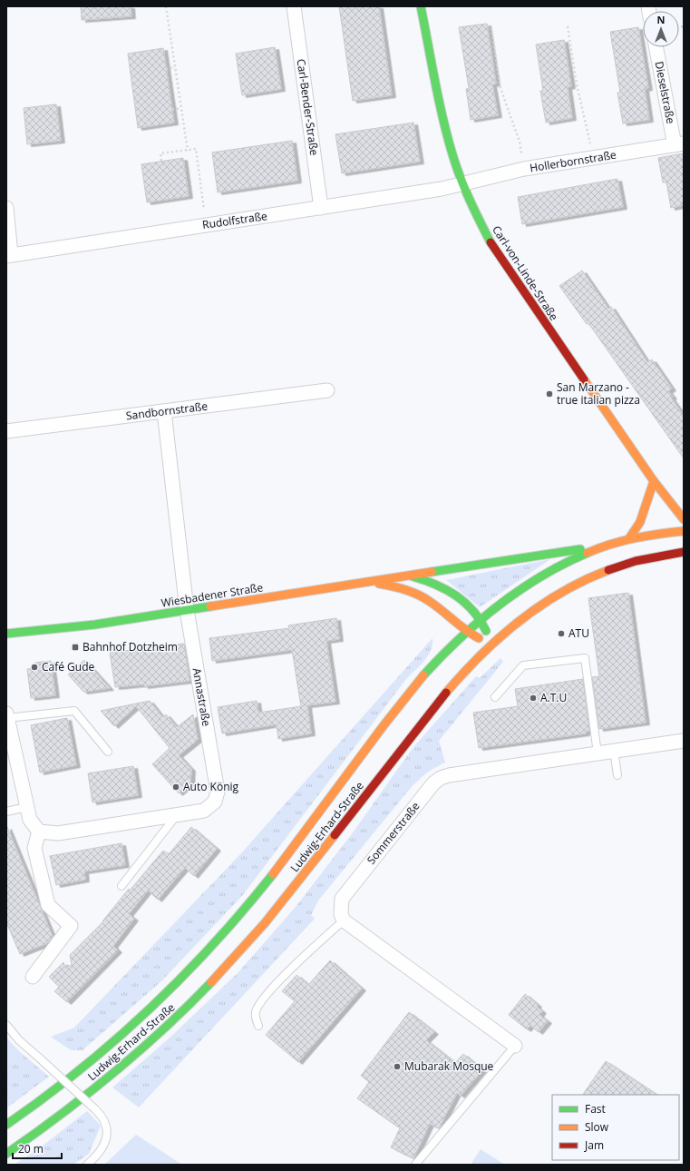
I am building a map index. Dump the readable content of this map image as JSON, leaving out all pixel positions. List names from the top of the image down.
{
  "streets": {
    "main road": ["Carl-von-Linde-Straße", "Wiesbadener Straße", "Ludwig-Erhard-Straße"],
    "street": [
      "Dieselstraße",
      "Carl-Bender-Straße",
      "Hollerbornstraße",
      "Rudolfstraße",
      "Sandbornstraße",
      "Annastraße",
      "Sommerstraße"
    ]
  },
  "crossings": [
    ["Dieselstraße", "Hollerbornstraße"],
    ["Carl-Bender-Straße", "Rudolfstraße"],
    ["Hollerbornstraße", "Rudolfstraße"],
    ["Hollerbornstraße", "Carl-von-Linde-Straße"],
    ["Rudolfstraße", "Carl-von-Linde-Straße"],
    ["Sandbornstraße", "Annastraße"],
    ["Wiesbadener Straße", "Annastraße"],
    ["Wiesbadener Straße", "Ludwig-Erhard-Straße"]
  ],
  "places": {
    "other": [
      "San Marzano - true italian pizza",
      "ATU",
      "Café Gude",
      "A.T.U",
      "Auto König",
      "Mubarak Mosque"
    ],
    "transit": ["Bahnhof Dotzheim"]
  },
  "legend": ["Fast", "Slow", "Jam"],
  "scale_bar": "20 m",
  "north": "top"
}
